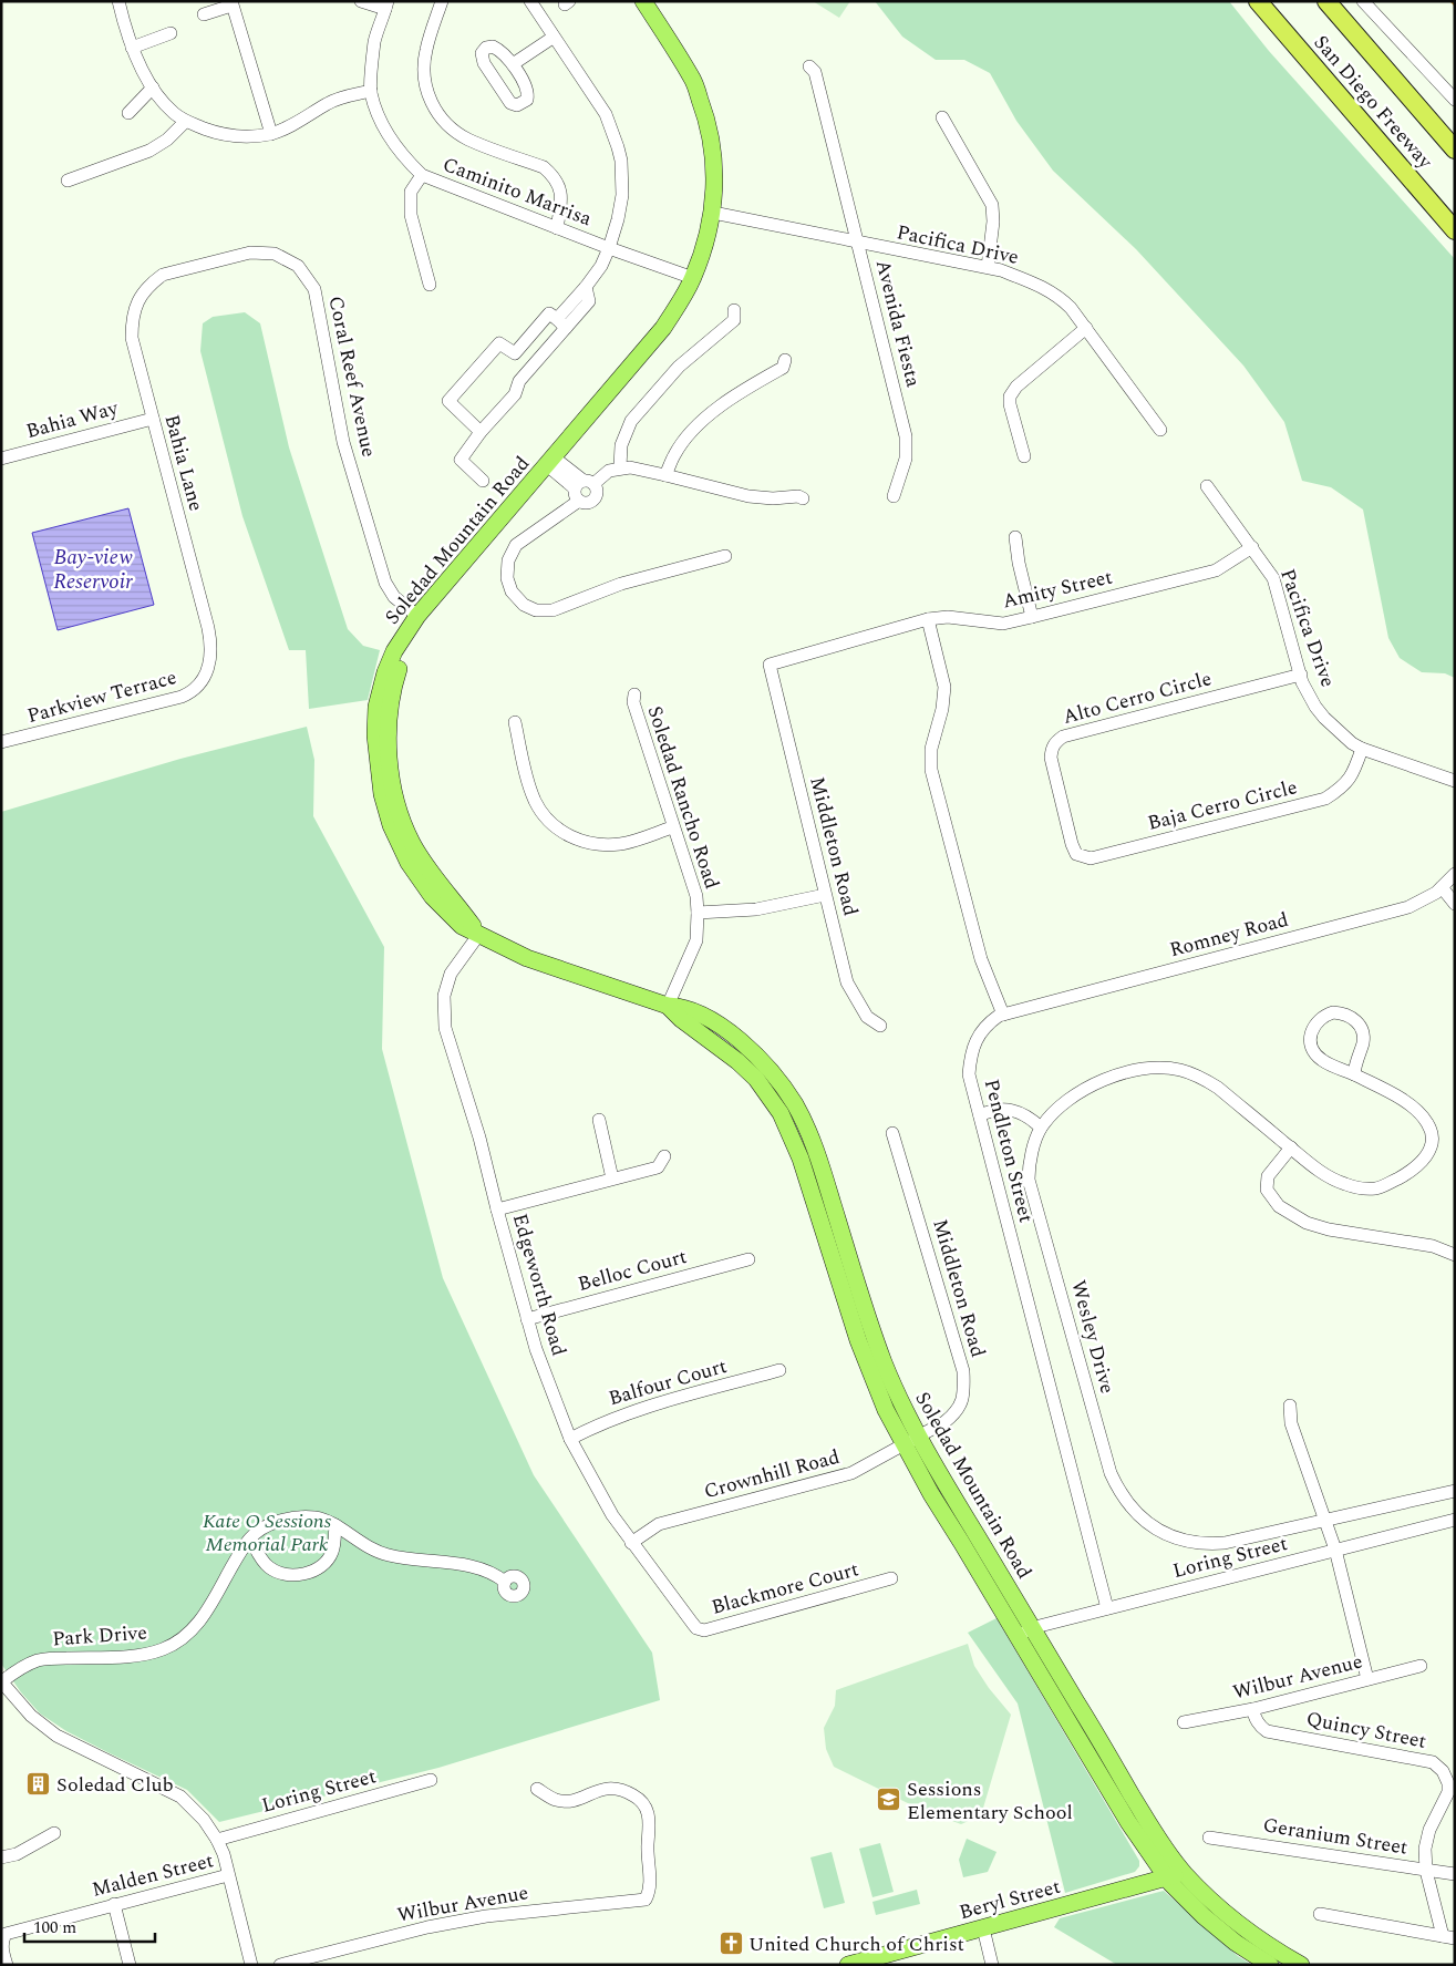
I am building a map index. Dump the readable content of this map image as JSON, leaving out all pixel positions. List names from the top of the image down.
{
  "streets": {
    "highway": ["San Diego Freeway"],
    "main road": ["Soledad Mountain Road", "Beryl Street"],
    "street": [
      "Caminito Marrisa",
      "Pacifica Drive",
      "Avenida Fiesta",
      "Coral Reef Avenue",
      "Bahia Way",
      "Bahia Lane",
      "Amity Street",
      "Parkview Terrace",
      "Alto Cerro Circle",
      "Soledad Rancho Road",
      "Baja Cerro Circle",
      "Middleton Road",
      "Romney Road",
      "Pendleton Street",
      "Belloc Court",
      "Edgeworth Road",
      "Wesley Drive",
      "Balfour Court",
      "Crownhill Road",
      "Loring Street",
      "Blackmore Court",
      "Park Drive",
      "Wilbur Avenue",
      "Quincy Street",
      "Geranium Street",
      "Malden Street"
    ]
  },
  "crossings": [
    ["Caminito Marrisa", "Soledad Mountain Road"],
    ["Pacifica Drive", "Avenida Fiesta"],
    ["Pacifica Drive", "Soledad Mountain Road"],
    ["Pacifica Drive", "Amity Street"],
    ["Pacifica Drive", "Alto Cerro Circle"],
    ["Pacifica Drive", "Baja Cerro Circle"],
    ["Coral Reef Avenue", "Bahia Lane"],
    ["Coral Reef Avenue", "Soledad Mountain Road"],
    ["Bahia Way", "Bahia Lane"],
    ["Bahia Lane", "Parkview Terrace"],
    ["Soledad Mountain Road", "Soledad Rancho Road"],
    ["Soledad Mountain Road", "Middleton Road"],
    ["Soledad Mountain Road", "Edgeworth Road"],
    ["Soledad Mountain Road", "Crownhill Road"],
    ["Soledad Mountain Road", "Loring Street"],
    ["Soledad Mountain Road", "Beryl Street"],
    ["Amity Street", "Middleton Road"],
    ["Alto Cerro Circle", "Baja Cerro Circle"],
    ["Middleton Road", "Crownhill Road"],
    ["Romney Road", "Pendleton Street"],
    ["Pendleton Street", "Loring Street"],
    ["Belloc Court", "Edgeworth Road"],
    ["Edgeworth Road", "Balfour Court"],
    ["Edgeworth Road", "Crownhill Road"],
    ["Edgeworth Road", "Blackmore Court"],
    ["Wilbur Avenue", "Quincy Street"],
    ["Quincy Street", "Geranium Street"]
  ],
  "water": ["Bay-view Reservoir"],
  "parks": ["Kate O Sessions Memorial Park"],
  "places": {
    "building": ["Soledad Club"],
    "school or university": ["Sessions Elementary School"],
    "church": ["United Church of Christ"]
  },
  "scale_bar": "100 m"
}
